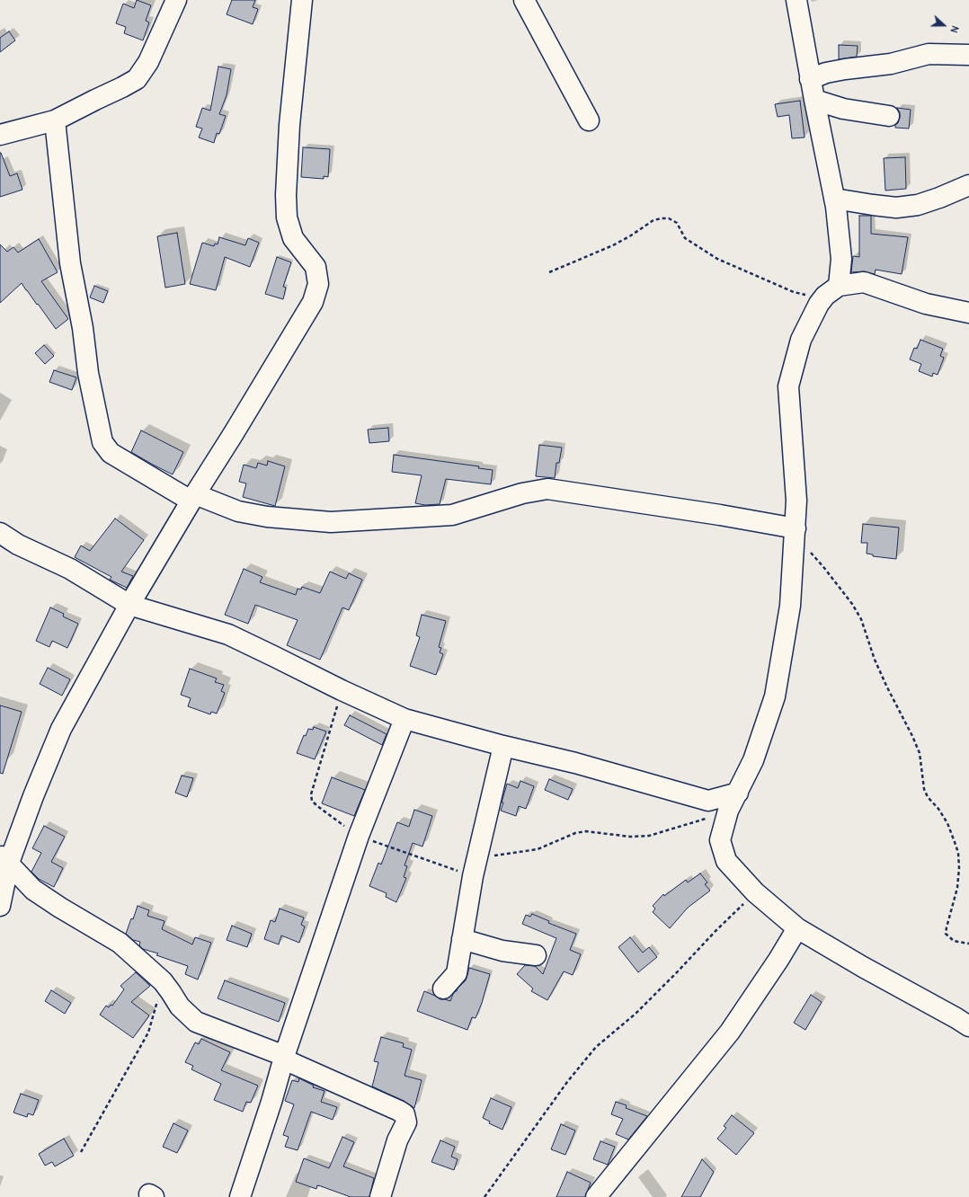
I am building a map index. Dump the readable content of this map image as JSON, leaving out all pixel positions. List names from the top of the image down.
{
  "north": "right"
}
